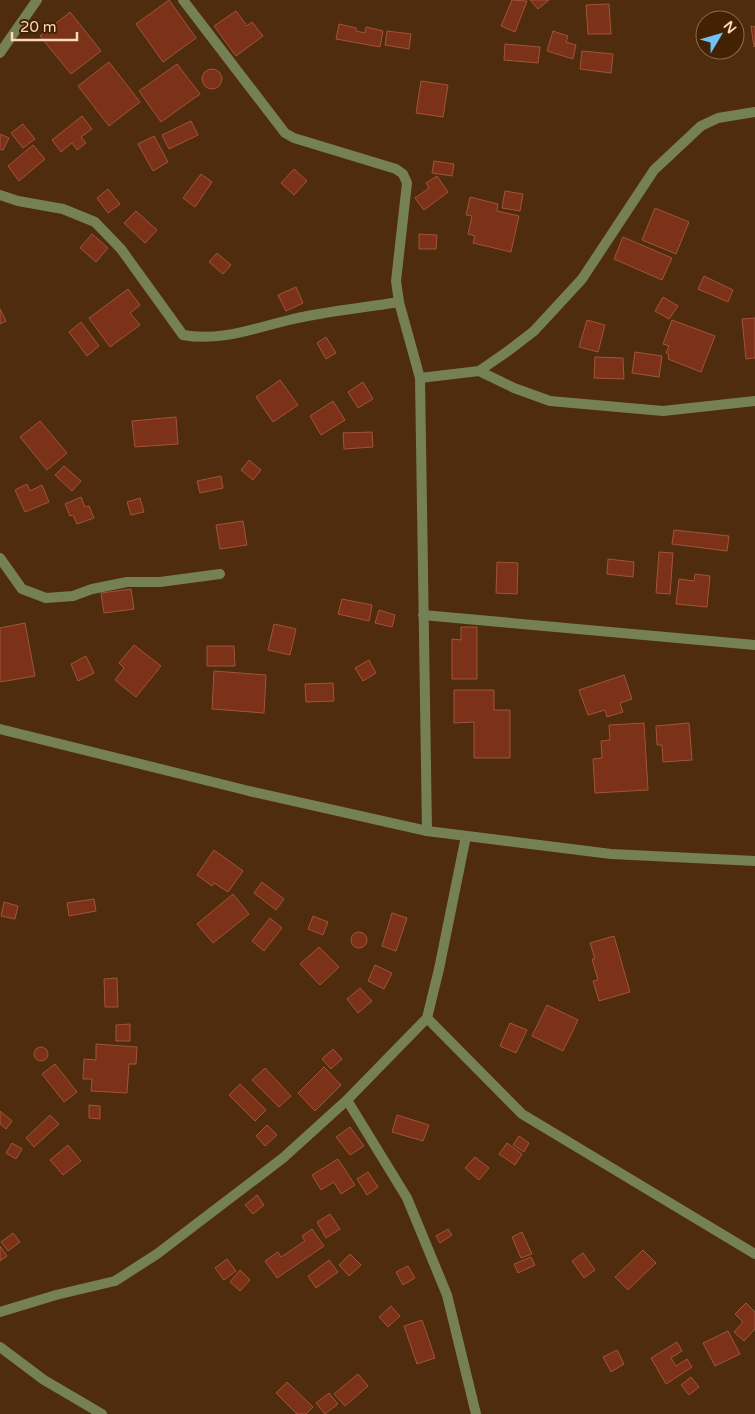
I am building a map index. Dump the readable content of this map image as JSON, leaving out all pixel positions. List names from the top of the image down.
{
  "scale_bar": "20 m",
  "north": "top right"
}
